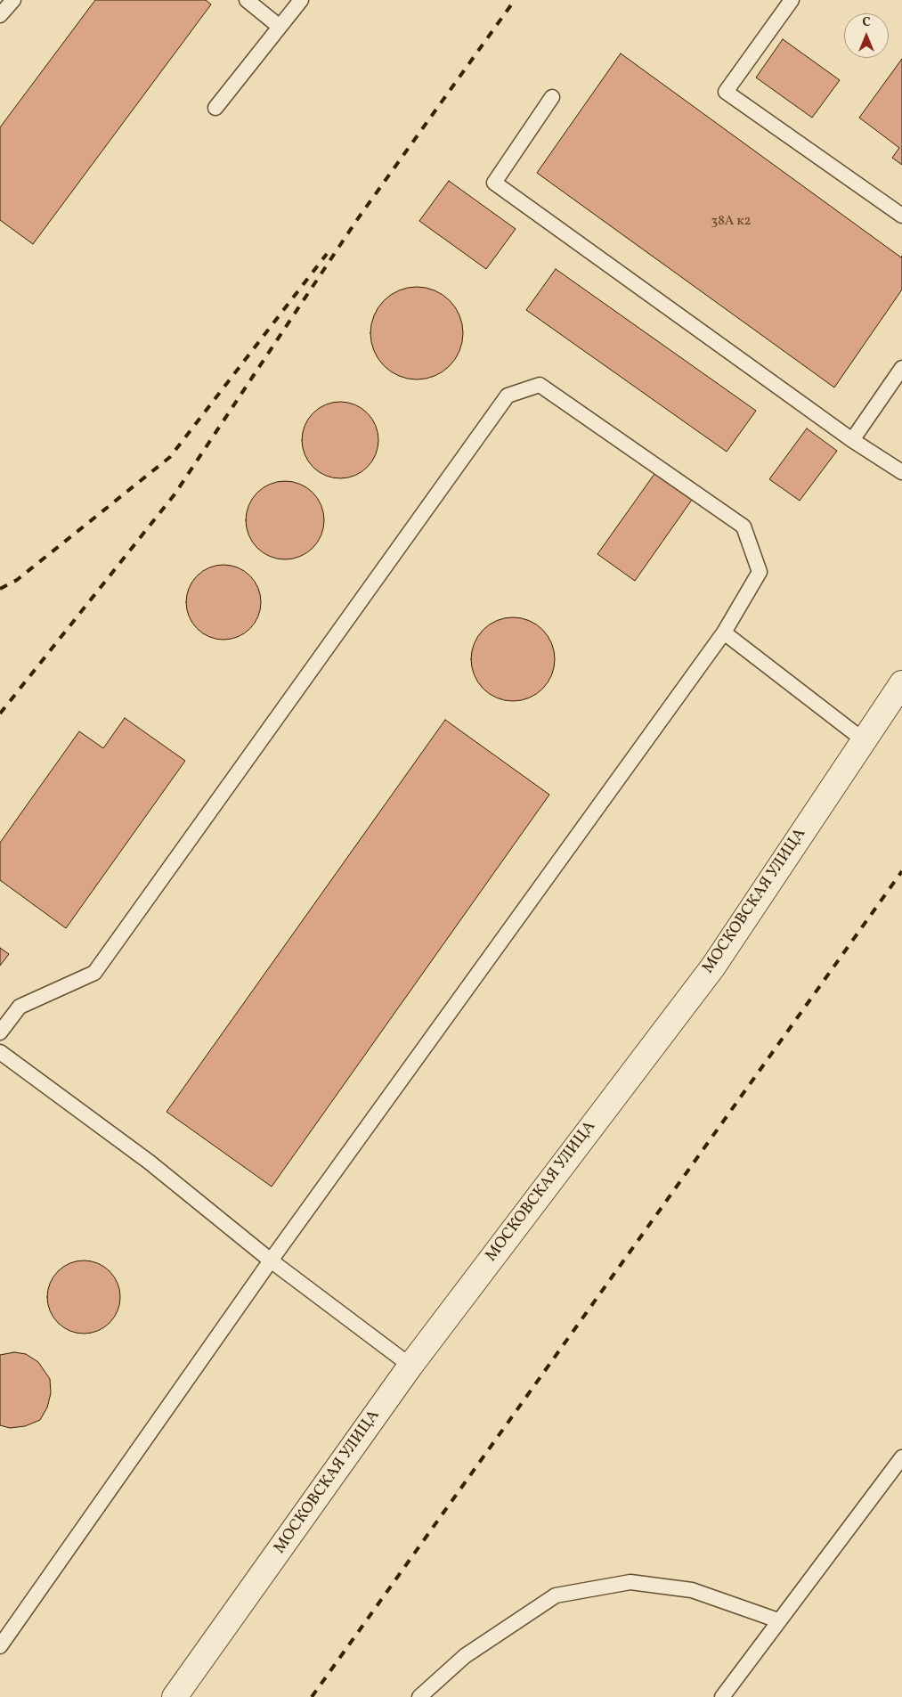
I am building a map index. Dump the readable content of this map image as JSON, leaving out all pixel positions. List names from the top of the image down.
{
  "streets": {
    "street": ["МОСКОВСКАЯ УЛИЦА"]
  },
  "house_numbers": ["38А к2"],
  "north": "top"
}
